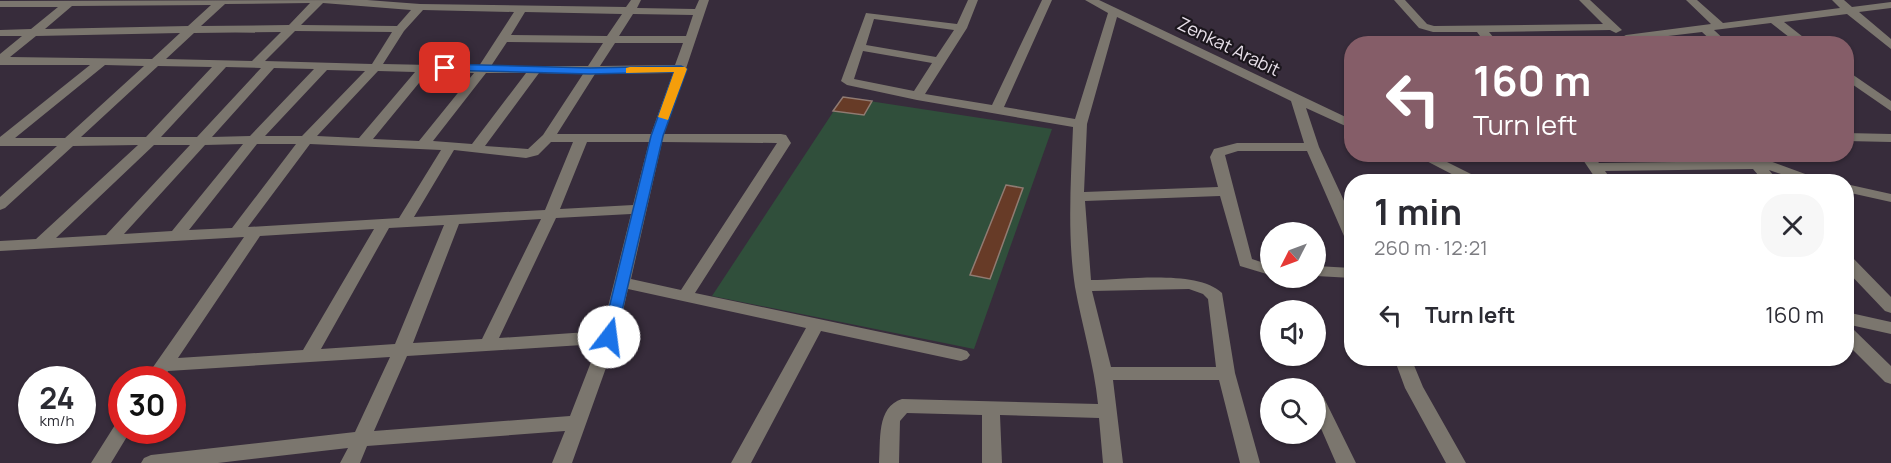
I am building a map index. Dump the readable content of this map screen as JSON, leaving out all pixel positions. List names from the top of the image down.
{
  "streets": {
    "street": ["Zenkat Arabit"]
  },
  "north": "bottom left",
  "page": {
    "turn": ["160 m", "Turn left"],
    "heading": ["1 min", "260 m · 12:21"],
    "list": [
      {
        "name": "Turn left",
        "value": "160 m"
      }
    ],
    "speed": "24 km/h",
    "limit": "30"
  }
}
